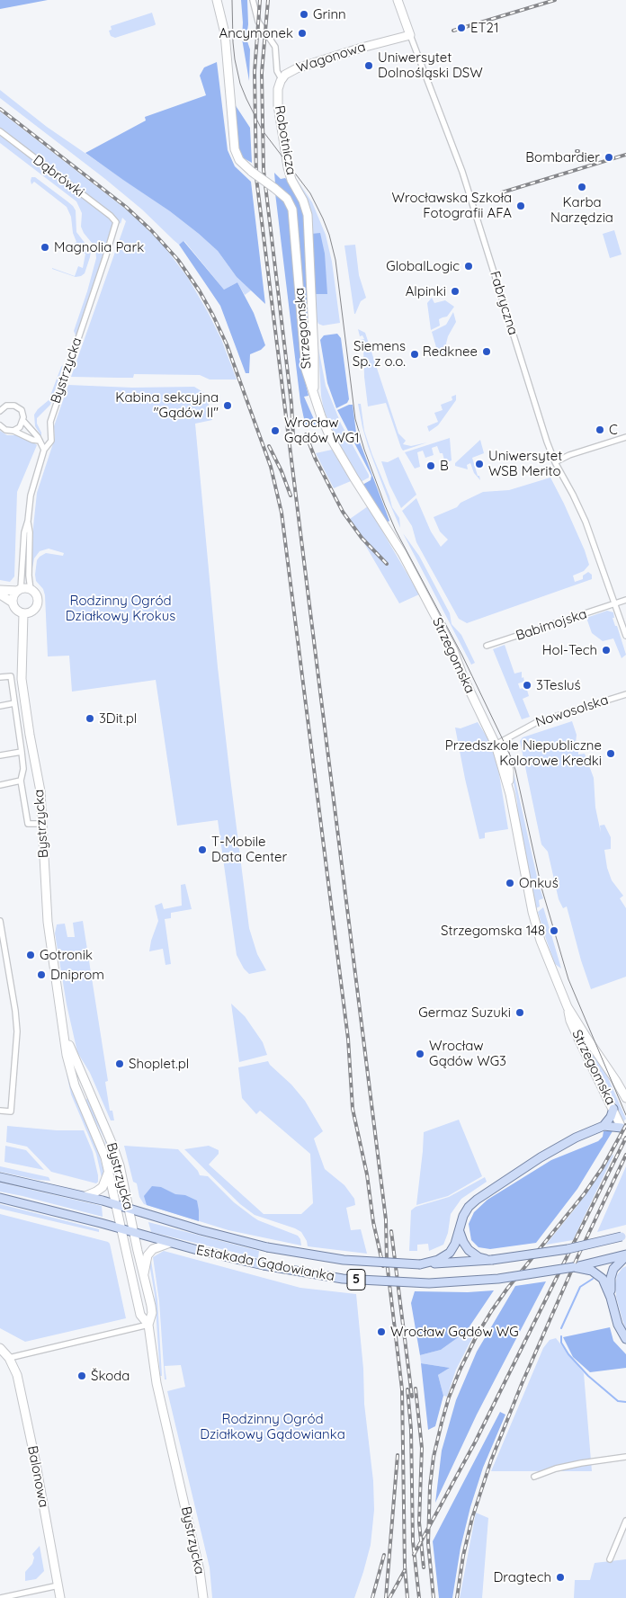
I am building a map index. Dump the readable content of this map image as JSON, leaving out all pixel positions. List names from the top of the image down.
{
  "streets": {
    "main road": ["Estakada Gądowianka", "5"],
    "street": [
      "Wagonowa",
      "Robotnicza",
      "Dąbrówki",
      "Fabryczna",
      "Strzegomska",
      "Bystrzycka",
      "Babimojska",
      "Nowosolska",
      "Balonowa"
    ]
  },
  "crossings": [
    ["Wagonowa", "Robotnicza"],
    ["Wagonowa", "Fabryczna"],
    ["Robotnicza", "Strzegomska"],
    ["Dąbrówki", "Bystrzycka"],
    ["Fabryczna", "Babimojska"],
    ["Strzegomska", "Nowosolska"],
    ["Bystrzycka", "Estakada Gądowianka"],
    ["Bystrzycka", "5"],
    ["Estakada Gądowianka", "5"]
  ],
  "parks": ["Rodzinny Ogród Działkowy Krokus", "Rodzinny Ogród Działkowy Gądowianka"],
  "places": [
    "Grinn",
    "ET21",
    "Ancymonek",
    "Uniwersytet Dolnośląski DSW",
    "Bombardier",
    "Karba Narzędzia",
    "Wrocławska Szkoła Fotografii AFA",
    "Magnolia Park",
    "GlobalLogic",
    "Alpinki",
    "Redknee",
    "Siemens Sp. z o.o.",
    "Kabina sekcyjna \"Gądów II\"",
    "C",
    "Wrocław Gądów WG1",
    "Uniwersytet WSB Merito",
    "B",
    "Hol-Tech",
    "3Tesluś",
    "3Dit.pl",
    "Przedszkole Niepubliczne Kolorowe Kredki",
    "T-Mobile Data Center",
    "Onkuś",
    "Strzegomska 148",
    "Gotronik",
    "Dniprom",
    "Germaz Suzuki",
    "Wrocław Gądów WG3",
    "Shoplet.pl",
    "Wrocław Gądów WG",
    "Škoda",
    "Dragtech"
  ]
}
